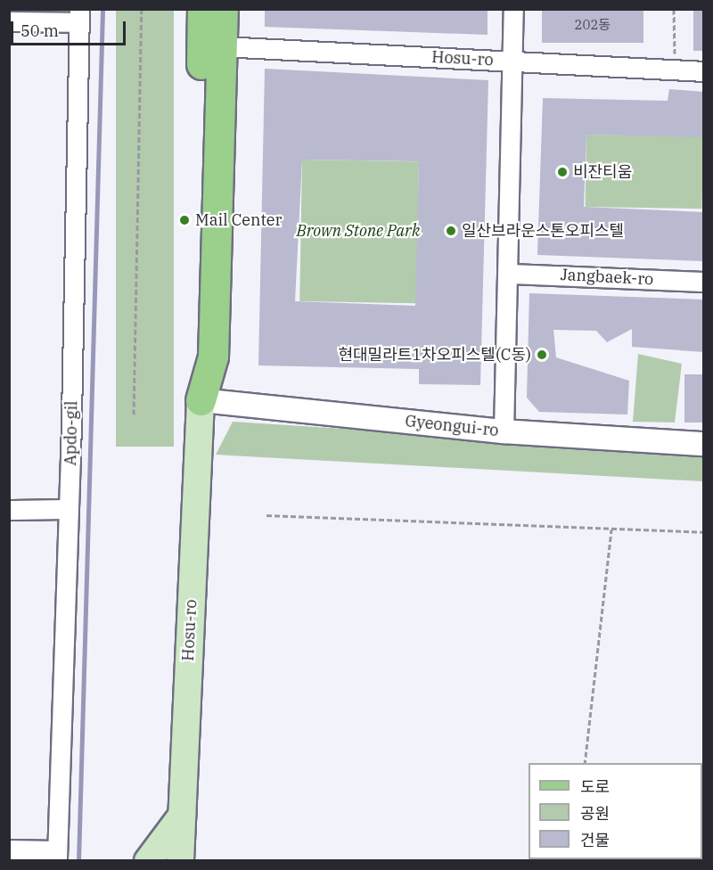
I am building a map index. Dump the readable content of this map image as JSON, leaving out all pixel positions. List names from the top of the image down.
{
  "streets": {
    "main road": ["Hosu-ro"],
    "street": ["Jangbaek-ro", "Gyeongui-ro", "Apdo-gil"]
  },
  "crossings": [
    ["Hosu-ro", "Gyeongui-ro"]
  ],
  "parks": ["Brown Stone Park"],
  "places": [
    "비잔티움",
    "Mail Center",
    "일산브라운스톤오피스텔",
    "현대밀라트1차오피스텔(C동)"
  ],
  "house_numbers": ["202동"],
  "legend": ["도로", "공원", "건물"],
  "scale_bar": "50 m"
}
